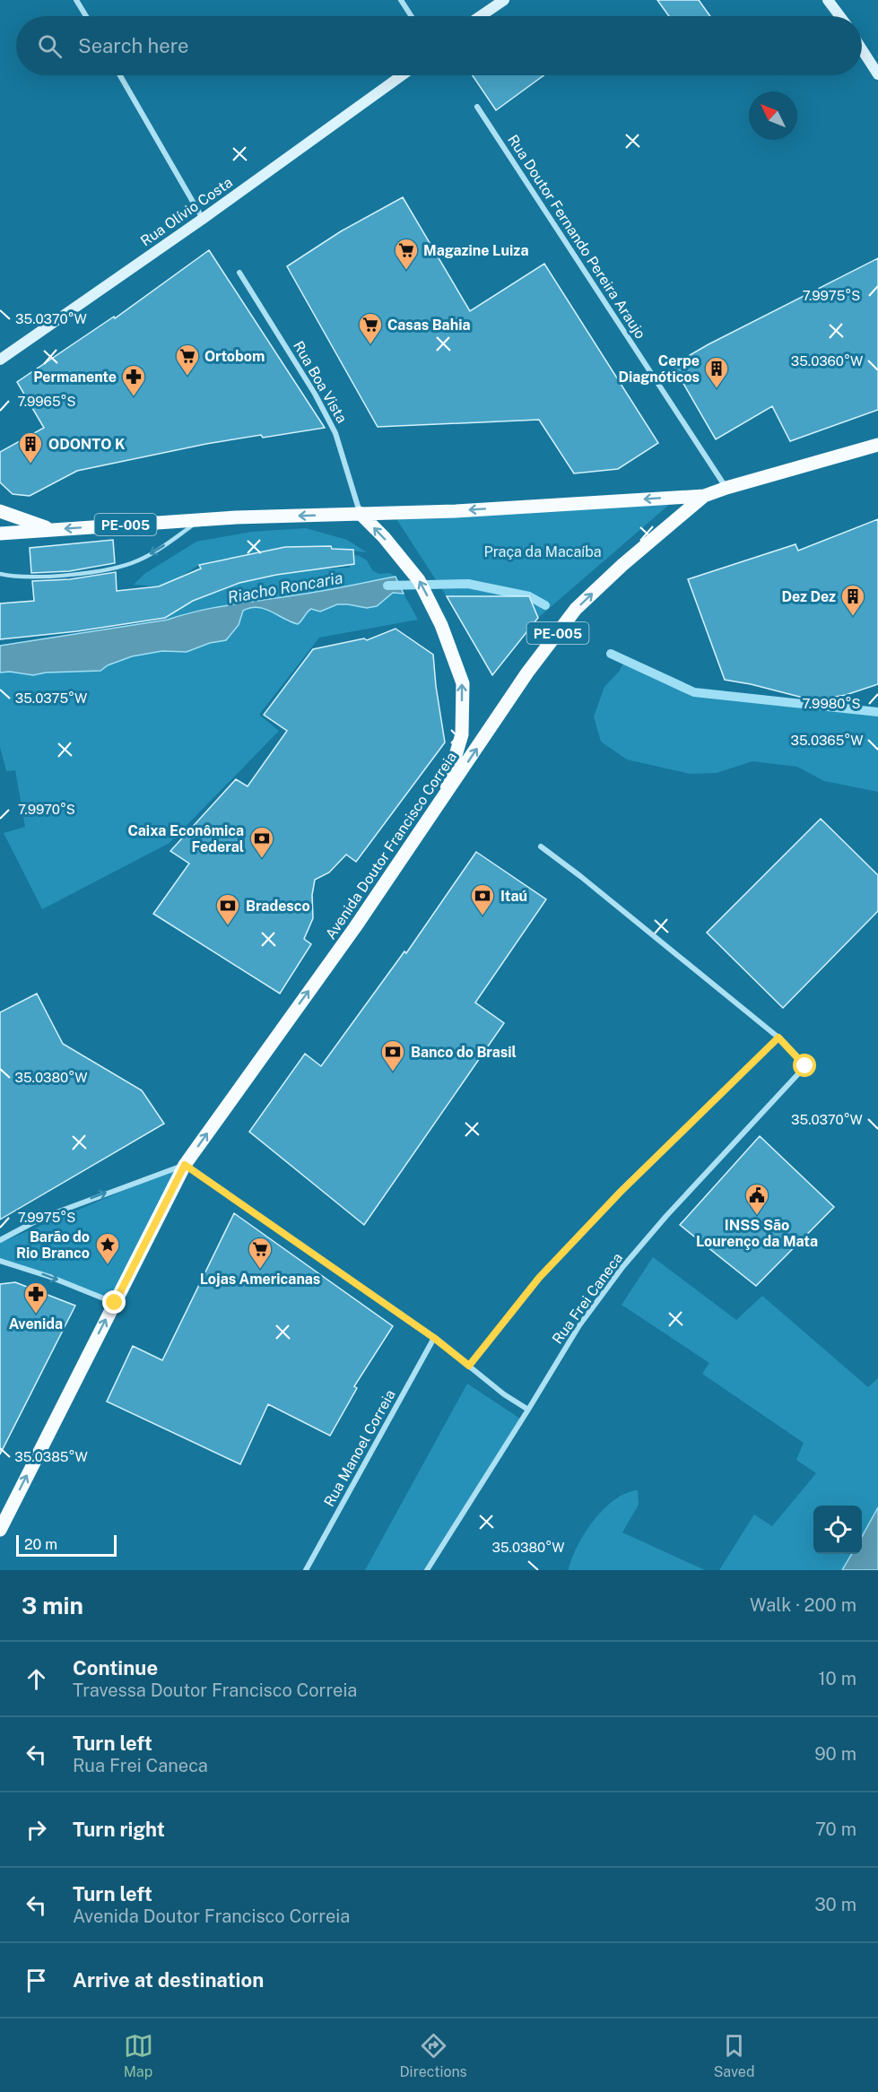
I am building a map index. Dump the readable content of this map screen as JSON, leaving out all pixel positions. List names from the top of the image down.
{
  "streets": {
    "main road": ["PE-005", "Avenida Doutor Francisco Correia"],
    "street": [
      "Rua Olívio Costa",
      "Rua Doutor Fernando Pereira Araujo",
      "Rua Boa Vista",
      "Rua Frei Caneca",
      "Rua Manoel Correia"
    ]
  },
  "crossings": [
    ["Rua Doutor Fernando Pereira Araujo", "PE-005"],
    ["Rua Boa Vista", "PE-005"],
    ["PE-005", "Avenida Doutor Francisco Correia"]
  ],
  "one_way": ["Avenida Doutor Francisco Correia"],
  "water": ["Riacho Roncaria"],
  "parks": ["Praça da Macaíba"],
  "places": {
    "supermarket": [
      "Magazine Luiza",
      "Casas Bahia",
      "Ortobom",
      "Lojas Americanas"
    ],
    "building": ["Cerpe Diagnóticos", "ODONTO K", "Dez Dez"],
    "pharmacy": ["Permanente", "Avenida"],
    "bank": [
      "Caixa Econômica Federal",
      "Itaú",
      "Bradesco",
      "Banco do Brasil"
    ],
    "public building": ["INSS São Lourenço da Mata"],
    "place": ["Barão do Rio Branco"]
  },
  "scale_bar": "20 m",
  "north": "top left",
  "page": {
    "search": "Search here",
    "scale": "20 m",
    "heading": ["3 min", "Walk · 200 m"],
    "list": [
      ["Continue", "Travessa Doutor Francisco Correia", "10 m"],
      ["Turn left", "Rua Frei Caneca", "90 m"],
      ["Turn right", "70 m"],
      ["Turn left", "Avenida Doutor Francisco Correia", "30 m"],
      "Arrive at destination"
    ],
    "nav": ["Map", "Directions", "Saved"]
  },
  "coordinates": [
    "7.9975°S",
    "35.0370°W",
    "35.0360°W",
    "7.9965°S",
    "35.0375°W",
    "7.9980°S",
    "35.0365°W",
    "7.9970°S",
    "35.0380°W",
    "35.0385°W"
  ]
}
